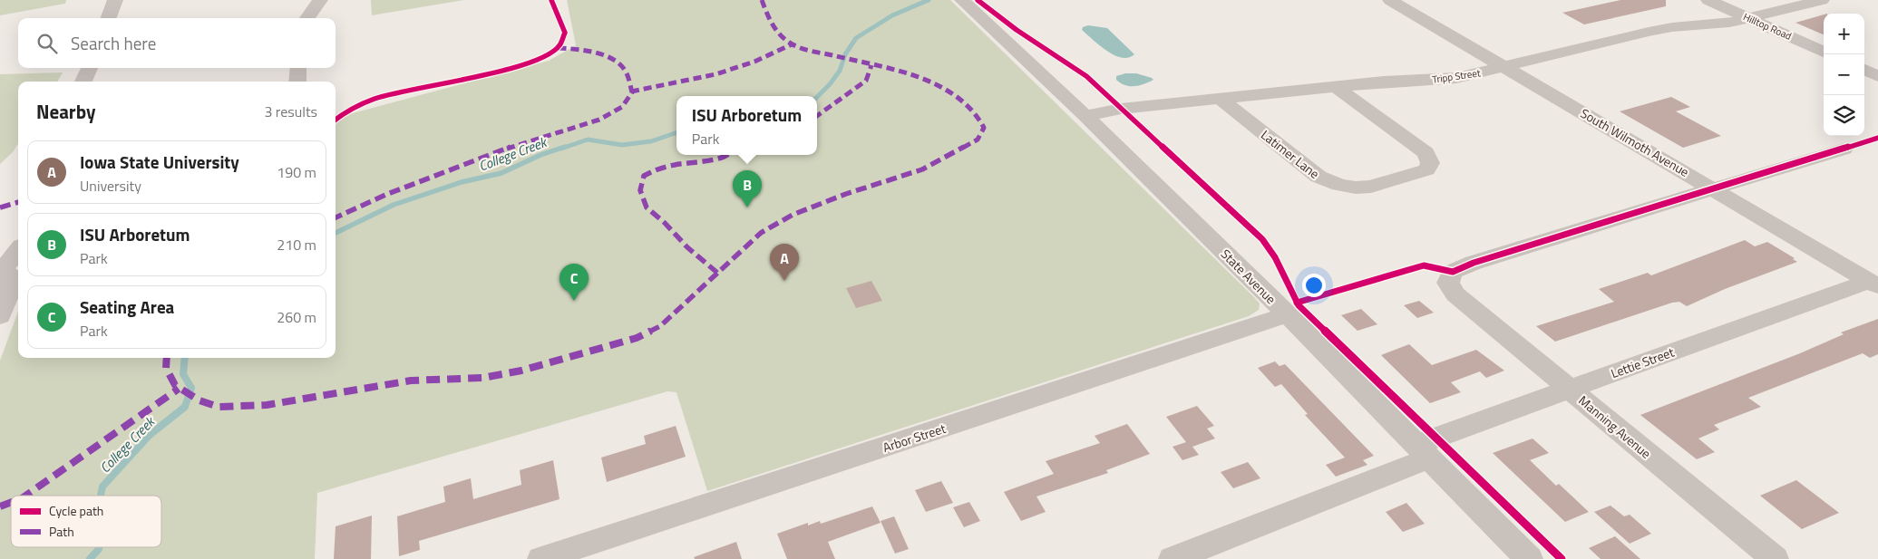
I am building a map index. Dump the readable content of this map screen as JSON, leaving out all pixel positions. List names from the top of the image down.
{
  "streets": {
    "street": [
      "Hilltop Road",
      "Tripp Street",
      "South Wilmoth Avenue",
      "Latimer Lane",
      "State Avenue",
      "Lettie Street",
      "Manning Avenue",
      "Arbor Street"
    ]
  },
  "crossings": [
    ["Hilltop Road", "Tripp Street"],
    ["Tripp Street", "South Wilmoth Avenue"],
    ["Tripp Street", "Latimer Lane"],
    ["Tripp Street", "State Avenue"],
    ["South Wilmoth Avenue", "Lettie Street"],
    ["South Wilmoth Avenue", "Manning Avenue"],
    ["State Avenue", "Lettie Street"],
    ["State Avenue", "Arbor Street"],
    ["Lettie Street", "Manning Avenue"]
  ],
  "water": ["College Creek"],
  "legend": ["Cycle path", "Path"],
  "page": {
    "map_buttons": ["+", "−"],
    "search": "Search here",
    "heading": ["Nearby", "3 results"],
    "popup": ["ISU Arboretum", "Park"],
    "list": [
      {
        "mark": "A",
        "name": "Iowa State University",
        "note": "University",
        "value": "190 m"
      },
      {
        "mark": "B",
        "name": "ISU Arboretum",
        "note": "Park",
        "value": "210 m"
      },
      {
        "mark": "C",
        "name": "Seating Area",
        "note": "Park",
        "value": "260 m"
      }
    ],
    "pins": ["B", "A", "C"]
  }
}
